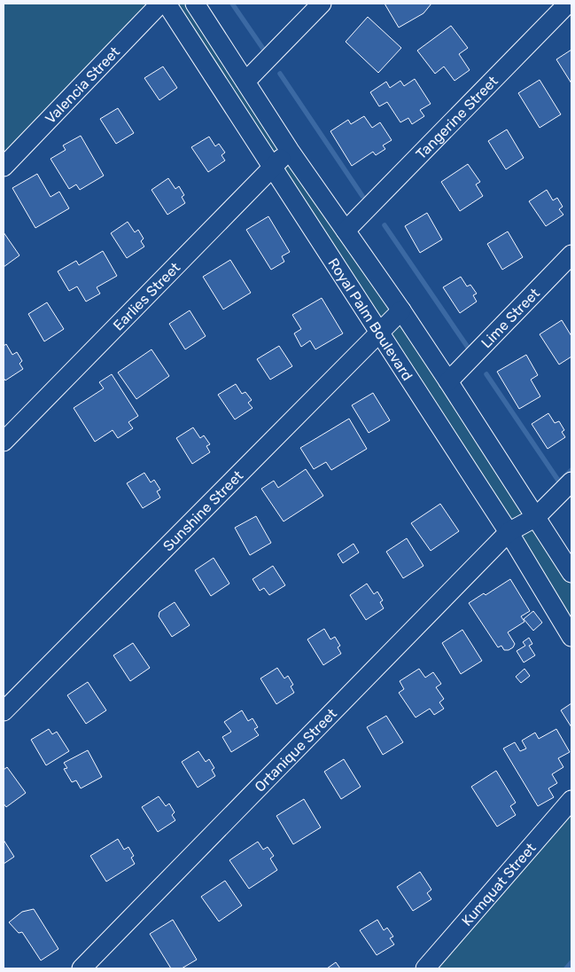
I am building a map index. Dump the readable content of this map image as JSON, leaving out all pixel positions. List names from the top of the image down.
{
  "streets": {
    "street": [
      "Valencia Street",
      "Tangerine Street",
      "Earlies Street",
      "Lime Street",
      "Royal Palm Boulevard",
      "Sunshine Street",
      "Ortanique Street",
      "Kumquat Street"
    ]
  },
  "crossings": [
    ["Tangerine Street", "Royal Palm Boulevard"],
    ["Earlies Street", "Royal Palm Boulevard"],
    ["Lime Street", "Royal Palm Boulevard"],
    ["Royal Palm Boulevard", "Sunshine Street"],
    ["Royal Palm Boulevard", "Ortanique Street"]
  ]
}
